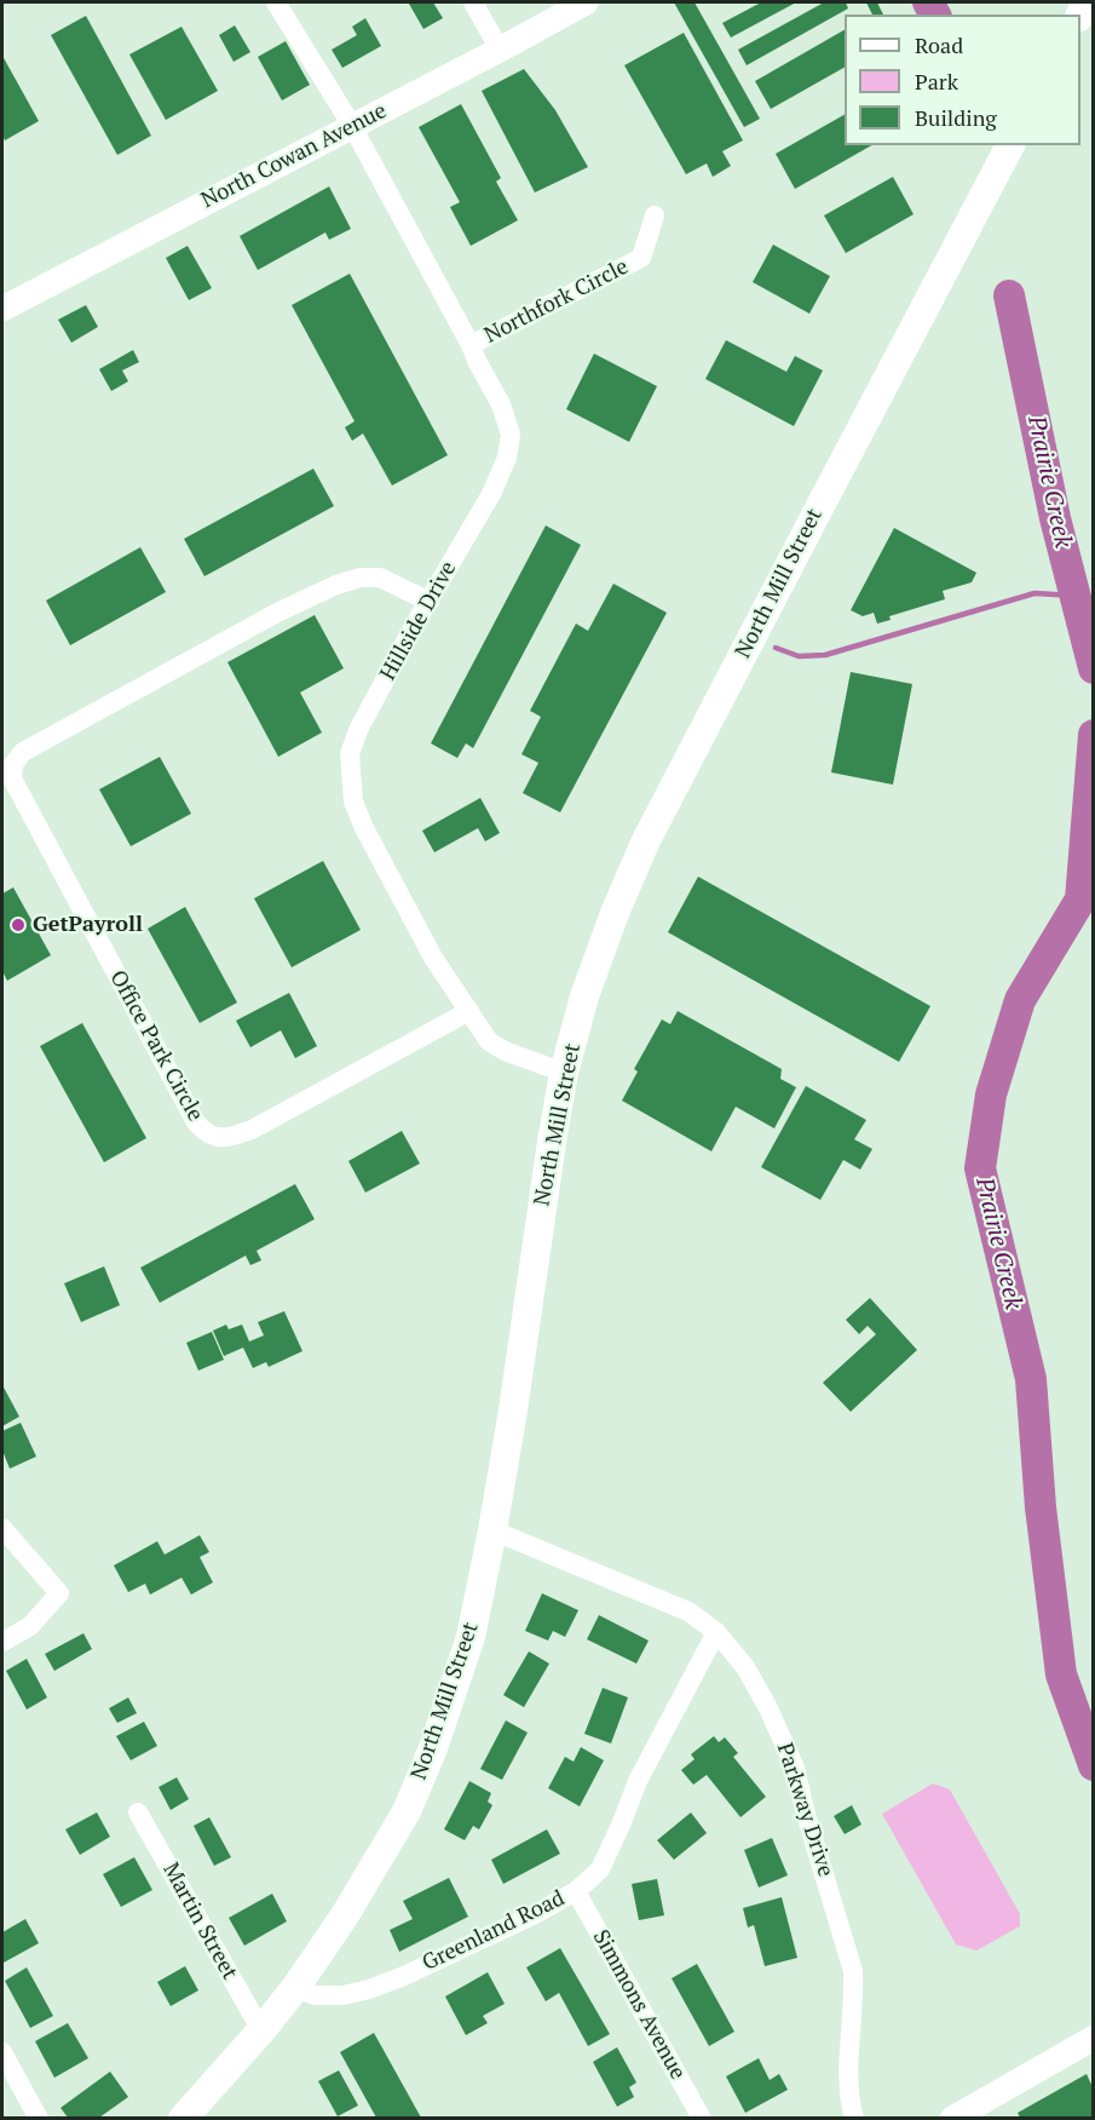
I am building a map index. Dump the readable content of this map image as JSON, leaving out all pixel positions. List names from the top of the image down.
{
  "streets": {
    "main road": ["North Mill Street"],
    "street": [
      "North Cowan Avenue",
      "Northfork Circle",
      "Hillside Drive",
      "Office Park Circle",
      "Parkway Drive",
      "Martin Street",
      "Greenland Road",
      "Simmons Avenue"
    ]
  },
  "crossings": [
    ["North Cowan Avenue", "Hillside Drive"],
    ["Northfork Circle", "Hillside Drive"],
    ["North Mill Street", "Hillside Drive"],
    ["North Mill Street", "Parkway Drive"],
    ["North Mill Street", "Martin Street"],
    ["North Mill Street", "Greenland Road"],
    ["Hillside Drive", "Office Park Circle"],
    ["Parkway Drive", "Greenland Road"],
    ["Greenland Road", "Simmons Avenue"]
  ],
  "water": ["Prairie Creek"],
  "places": ["GetPayroll"],
  "legend": ["Road", "Park", "Building"]
}
